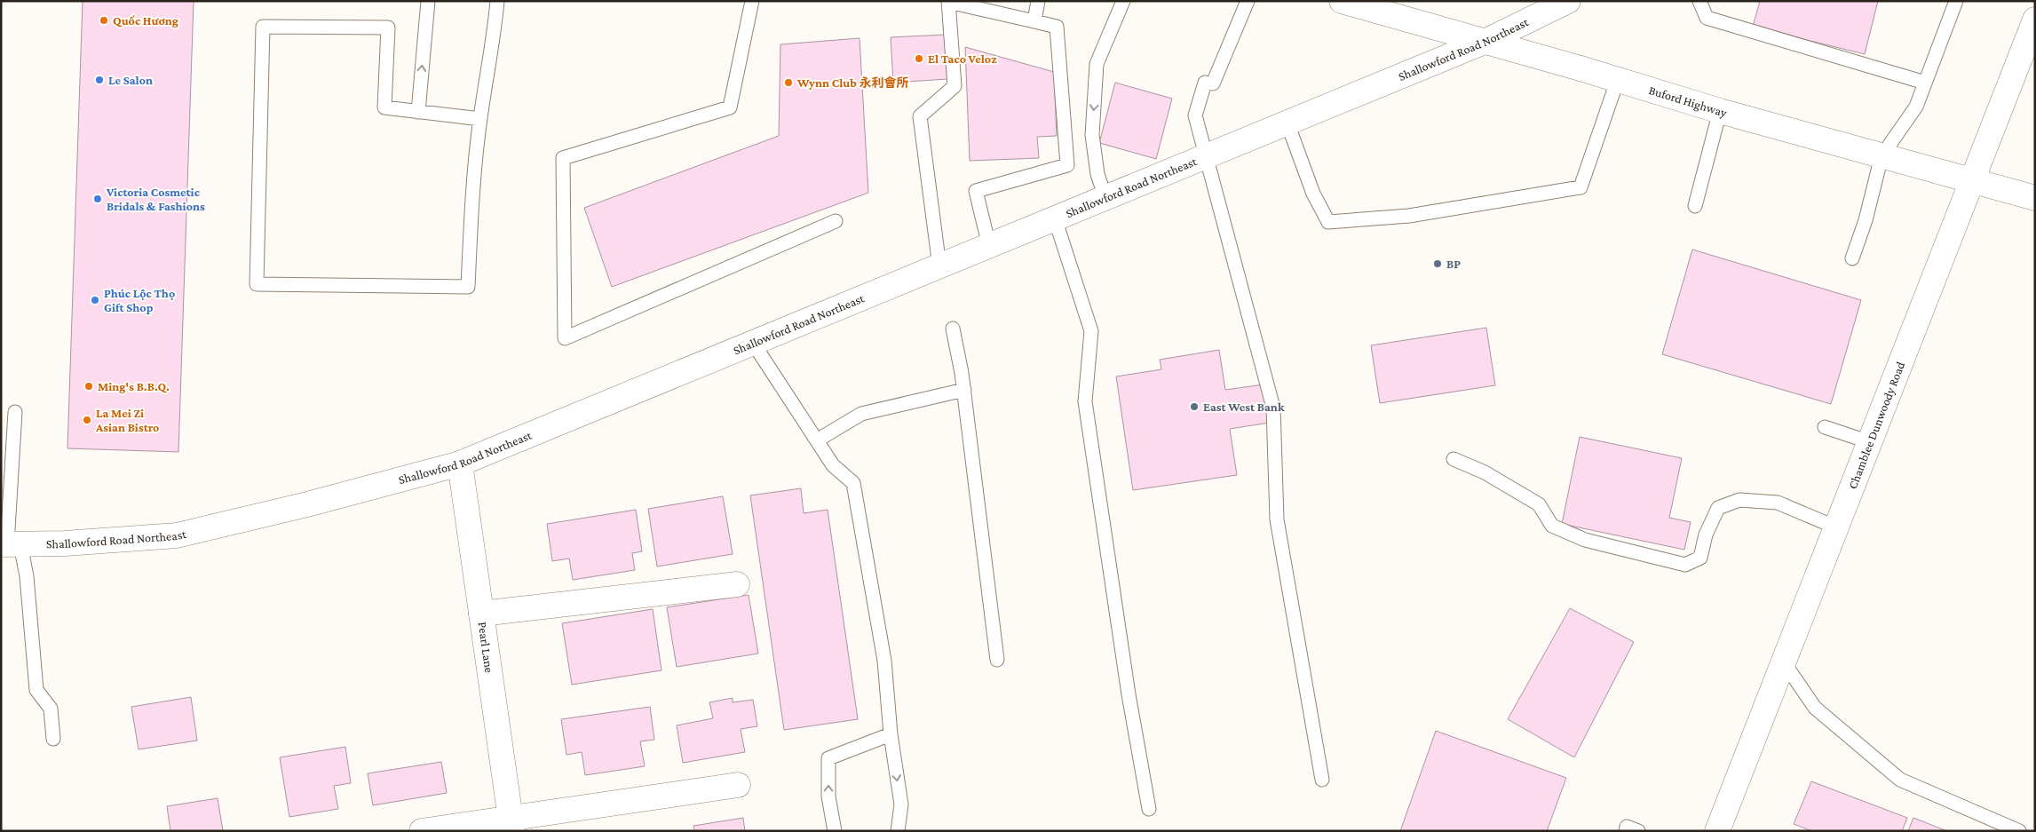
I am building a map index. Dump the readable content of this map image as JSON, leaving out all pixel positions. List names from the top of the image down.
{
  "streets": {
    "street": [
      "Shallowford Road Northeast",
      "Buford Highway",
      "Chamblee Dunwoody Road",
      "Pearl Lane"
    ]
  },
  "crossings": [
    ["Shallowford Road Northeast", "Buford Highway"],
    ["Shallowford Road Northeast", "Pearl Lane"],
    ["Buford Highway", "Chamblee Dunwoody Road"]
  ],
  "places": [
    "Quốc Hương",
    "El Taco Veloz",
    "Le Salon",
    "Wynn Club 永利會所",
    "Victoria Cosmetic Bridals & Fashions",
    "BP",
    "Phúc Lộc Thọ Gift Shop",
    "Ming's B.B.Q.",
    "East West Bank",
    "La Mei Zi Asian Bistro"
  ]
}
